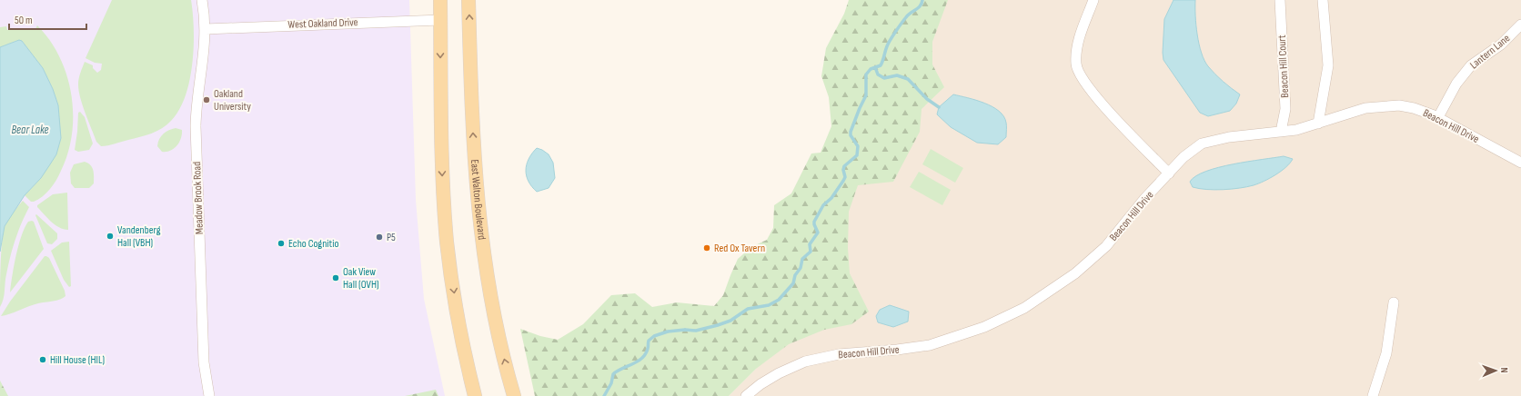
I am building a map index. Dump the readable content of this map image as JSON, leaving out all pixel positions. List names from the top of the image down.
{
  "streets": {
    "main road": ["East Walton Boulevard"],
    "street": [
      "West Oakland Drive",
      "Lantern Lane",
      "Beacon Hill Court",
      "Beacon Hill Drive",
      "Meadow Brook Road"
    ]
  },
  "crossings": [
    ["West Oakland Drive", "Meadow Brook Road"],
    ["Lantern Lane", "Beacon Hill Drive"],
    ["Beacon Hill Court", "Beacon Hill Drive"]
  ],
  "water": ["Bear Lake"],
  "places": [
    "Oakland University",
    "Vandenberg Hall (VBH)",
    "P5",
    "Echo Cognitio",
    "Red Ox Tavern",
    "Oak View Hall (OVH)",
    "Hill House (HIL)"
  ],
  "scale_bar": "50 m",
  "north": "right"
}
